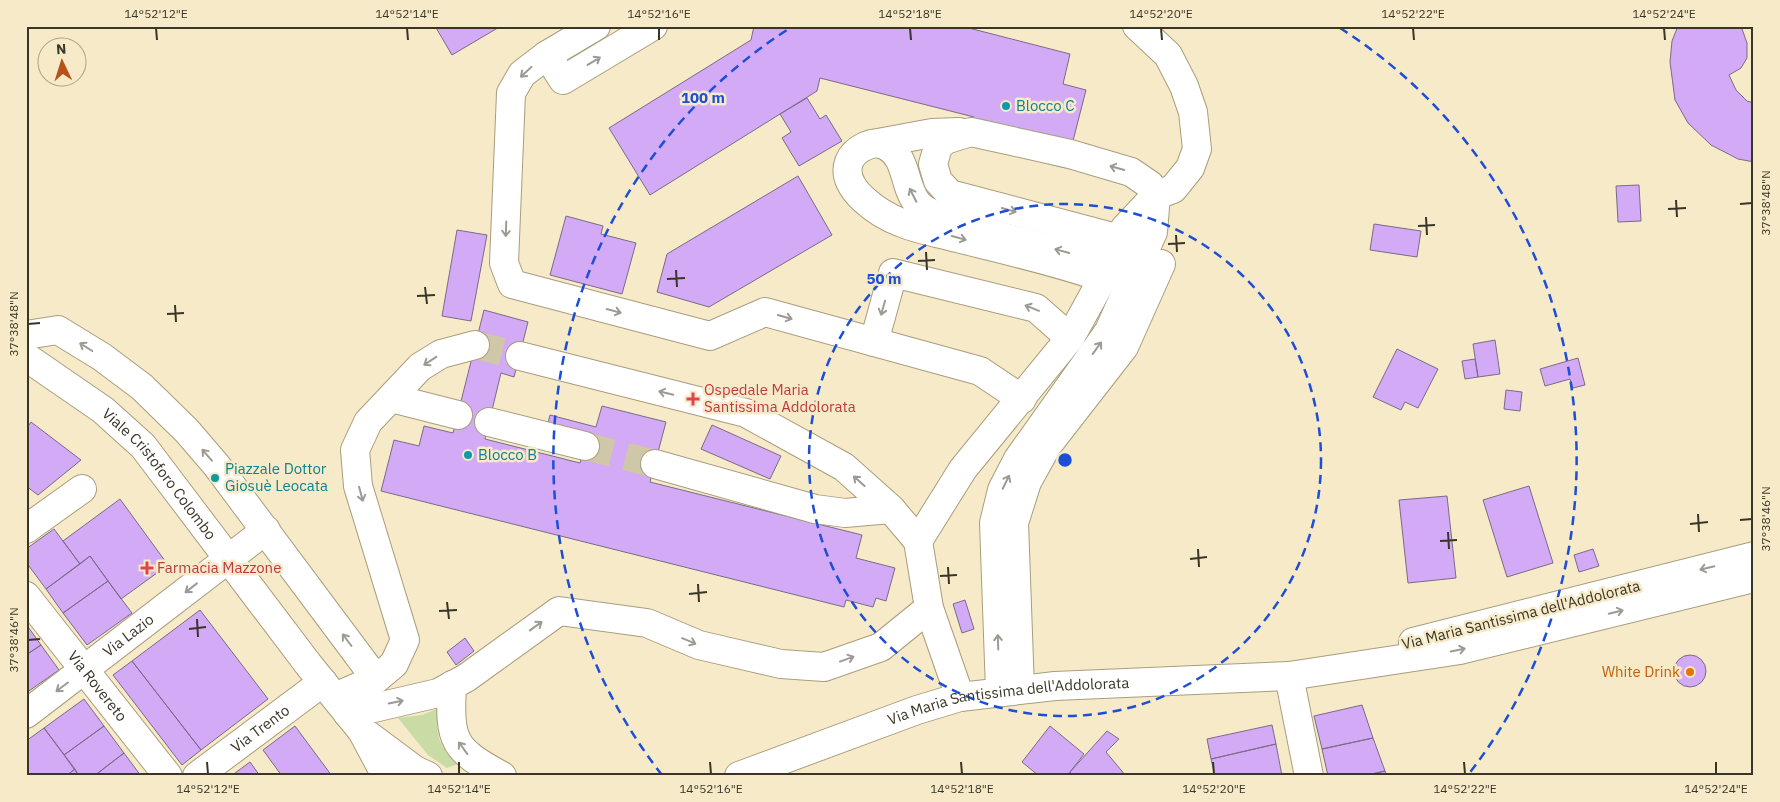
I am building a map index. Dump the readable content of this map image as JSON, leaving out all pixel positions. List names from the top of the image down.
{
  "streets": {
    "street": [
      "Viale Cristoforo Colombo",
      "Via Maria Santissima dell'Addolorata",
      "Via Lazio",
      "Via Rovereto",
      "Via Trento"
    ]
  },
  "crossings": [
    ["Viale Cristoforo Colombo", "Via Lazio"],
    ["Viale Cristoforo Colombo", "Via Trento"],
    ["Via Lazio", "Via Rovereto"]
  ],
  "one_way": ["Via Lazio"],
  "places": {
    "other": [
      "Blocco C",
      "Blocco B",
      "Piazzale Dottor Giosuè Leocata",
      "White Drink"
    ],
    "health": ["Ospedale Maria Santissima Addolorata", "Farmacia Mazzone"]
  },
  "north": "top",
  "coordinates": [
    "14°52'12\"E",
    "14°52'14\"E",
    "14°52'16\"E",
    "14°52'18\"E",
    "14°52'20\"E",
    "14°52'22\"E",
    "14°52'24\"E",
    "37°38'48\"N",
    "37°38'46\"N"
  ],
  "rings": ["100 m", "50 m"]
}
